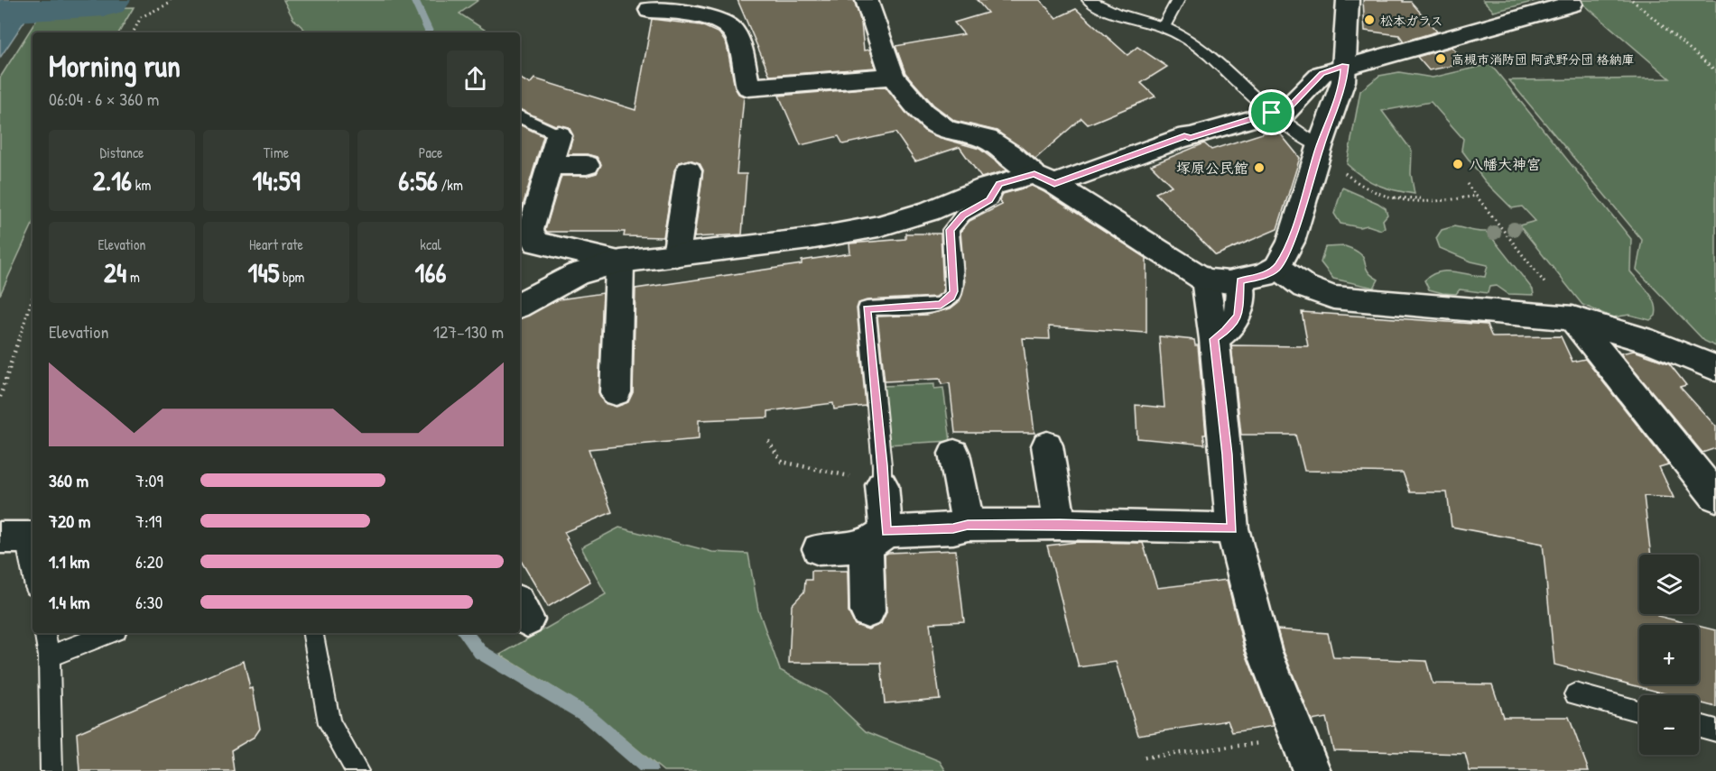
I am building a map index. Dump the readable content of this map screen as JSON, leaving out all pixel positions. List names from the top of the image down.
{
  "places": [
    "松本ガラス",
    "高槻市消防団 阿武野分団 格納庫",
    "八幡大神宮",
    "塚原公民館"
  ],
  "page": {
    "heading": ["Morning run", "06:04 · 6 × 360 m"],
    "stats": [
      ["Distance", "2.16 km"],
      ["Time", "14:59"],
      ["Pace", "6:56 /km"],
      ["Elevation", "24 m"],
      ["Heart rate", "145 bpm"],
      ["kcal", "166"]
    ],
    "chart": ["Elevation", "127–130 m"],
    "list": [
      {
        "name": "360 m",
        "note": "7:09"
      },
      {
        "name": "720 m",
        "note": "7:19"
      },
      {
        "name": "1.1 km",
        "note": "6:20"
      },
      {
        "name": "1.4 km",
        "note": "6:30"
      }
    ],
    "map_buttons": ["+", "−"]
  }
}
